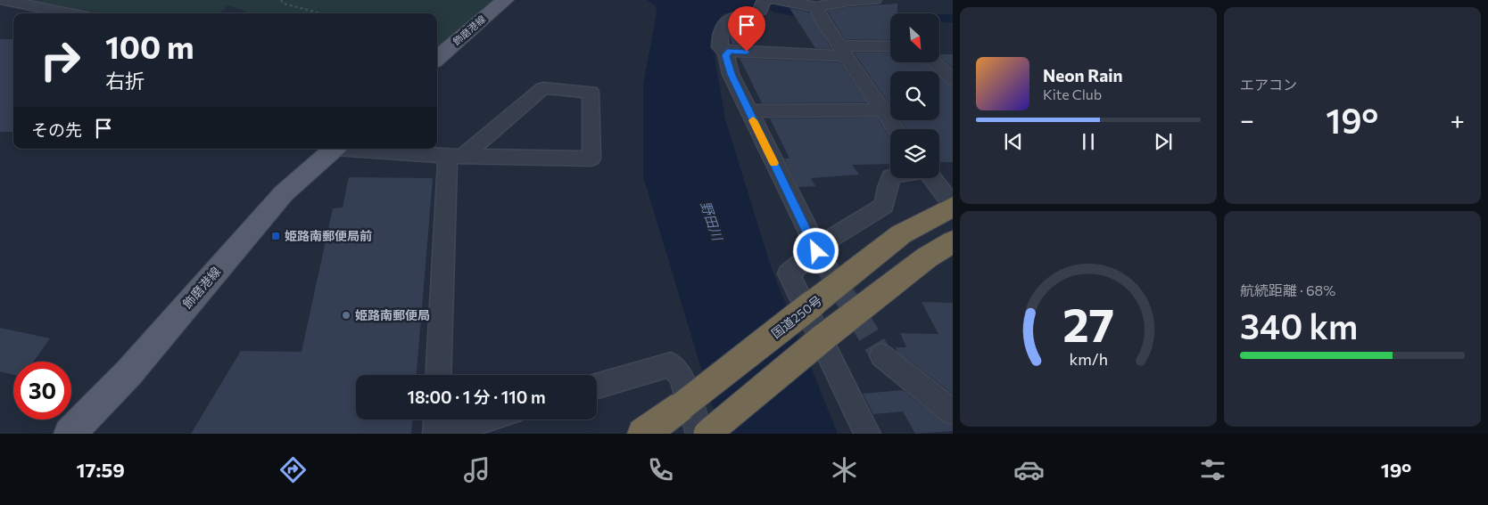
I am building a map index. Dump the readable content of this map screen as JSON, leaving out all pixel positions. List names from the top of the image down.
{
  "streets": {
    "highway": ["国道250号"],
    "main road": ["飾磨港線"]
  },
  "water": ["野田川"],
  "places": {
    "transit": ["姫路南郵便局前"],
    "other": ["姫路南郵便局"]
  },
  "north": "bottom right",
  "page": {
    "tile": [
      "エアコン",
      ["航続距離 · 68%", "340 km"]
    ],
    "turn": ["100 m", "右折"],
    "song": ["Neon Rain", "Kite Club"],
    "heat": ["−", "19°", "+"],
    "then": "その先",
    "limit": "30",
    "trip": "18:00 · 1 分 · 110 m",
    "tabs": ["17:59", "19°"],
    "gauge": ["27", "km/h"]
  }
}
